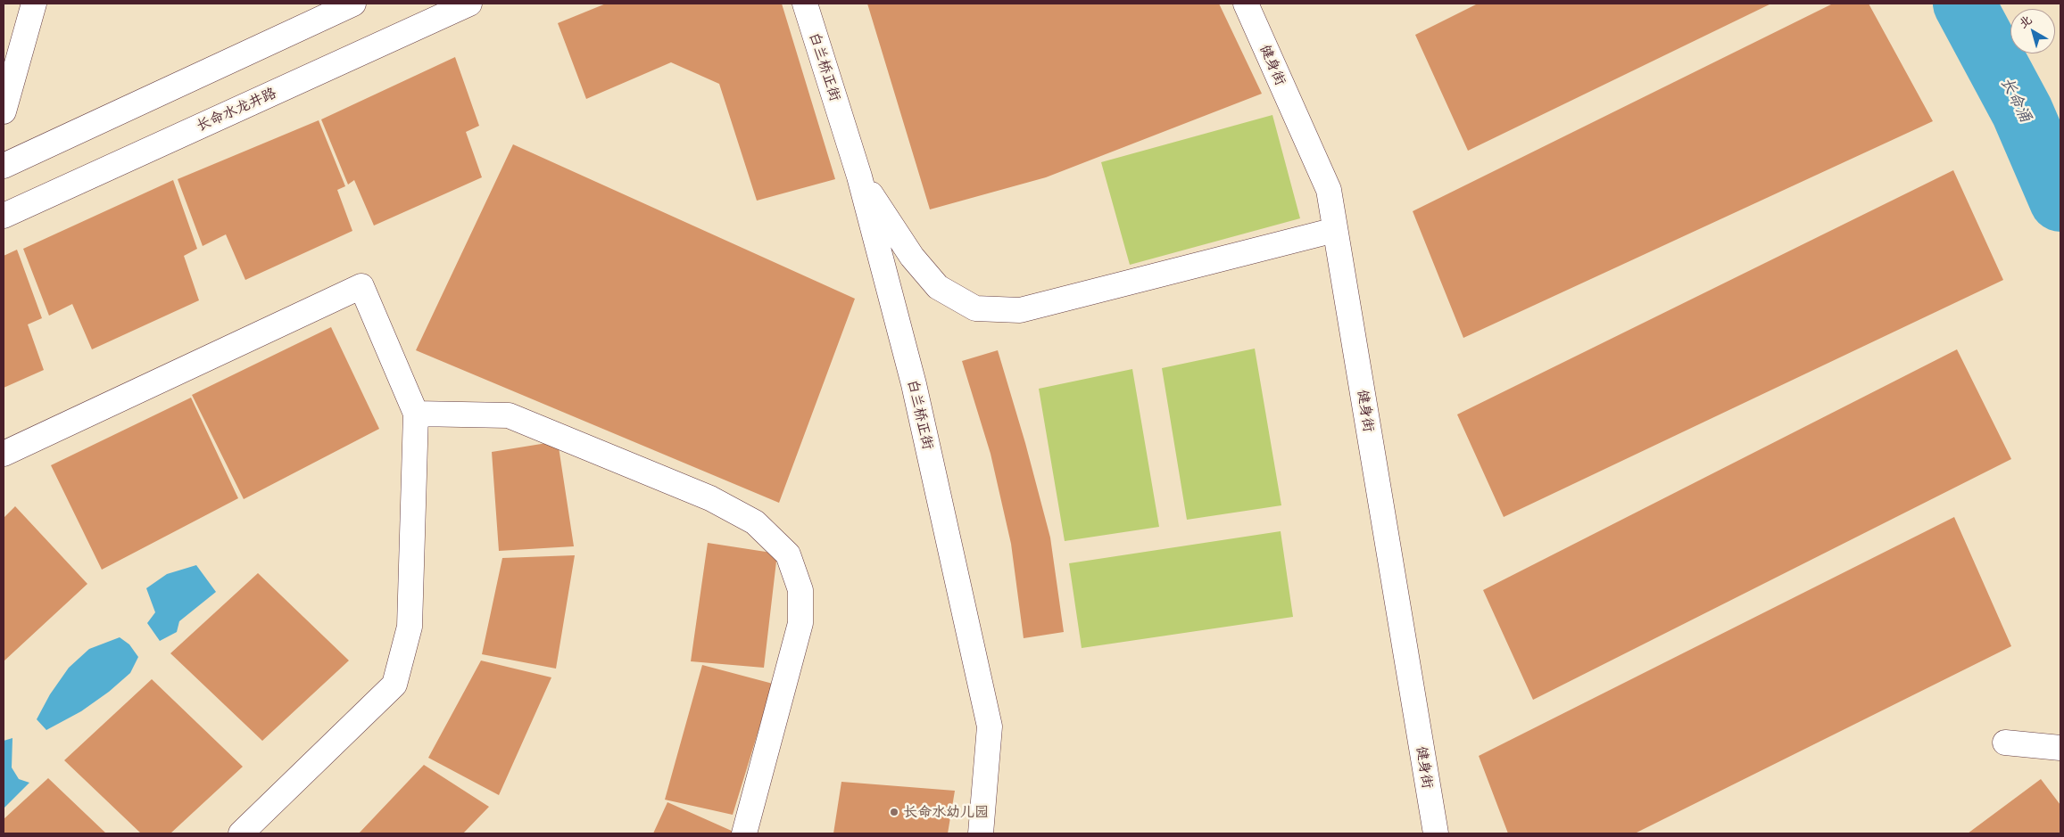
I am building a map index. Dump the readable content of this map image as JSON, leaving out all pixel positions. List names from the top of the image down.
{
  "streets": {
    "street": ["健身街", "白兰桥正街", "长命水龙井路"]
  },
  "water": ["长命涌"],
  "places": ["长命水幼儿园"],
  "north": "top left"
}
